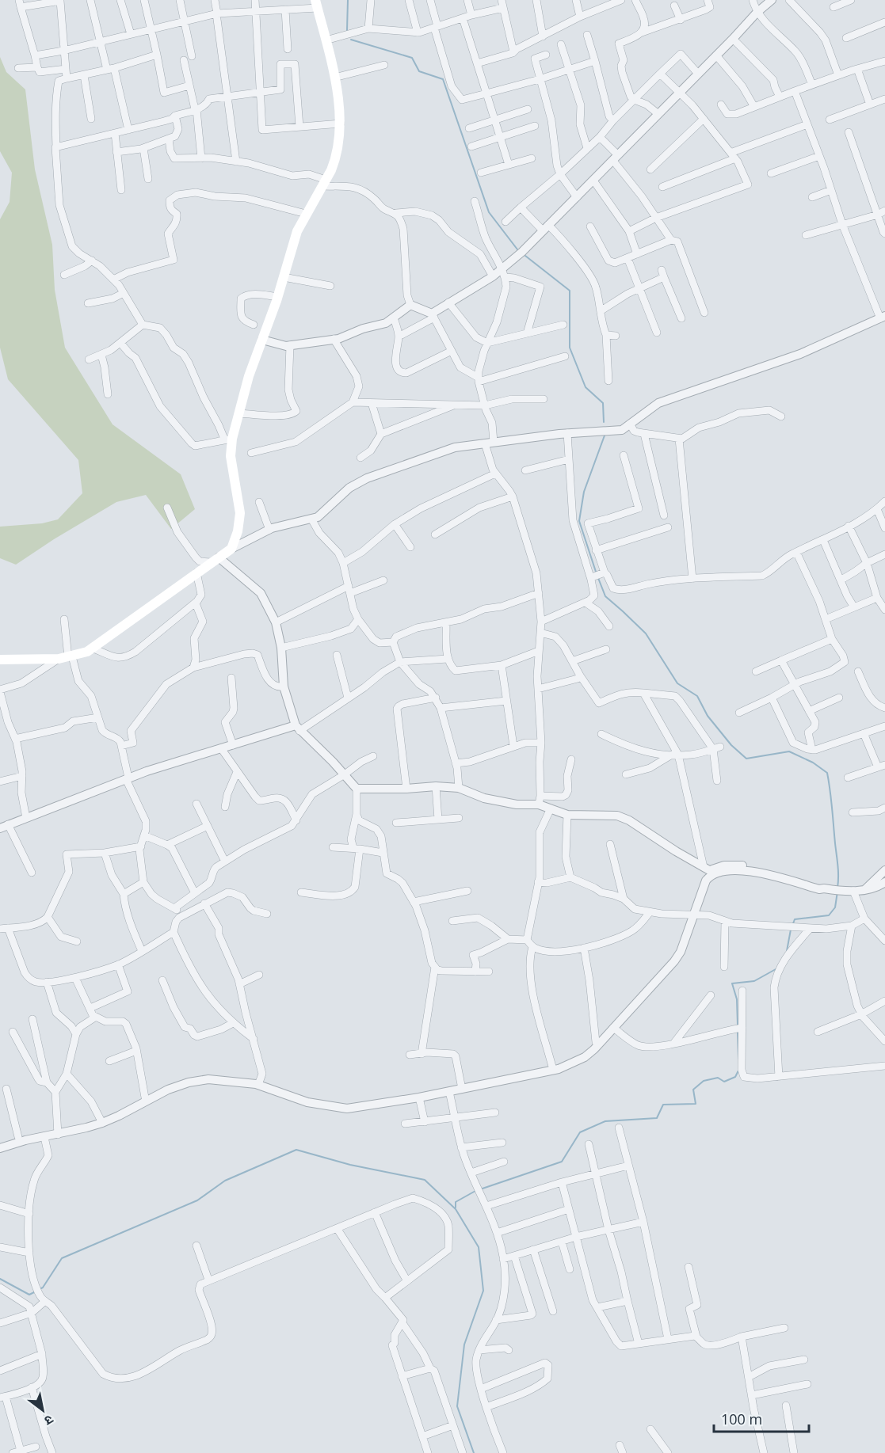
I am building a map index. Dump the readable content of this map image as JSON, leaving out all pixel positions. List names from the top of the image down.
{
  "scale_bar": "100 m",
  "north": "bottom right"
}
